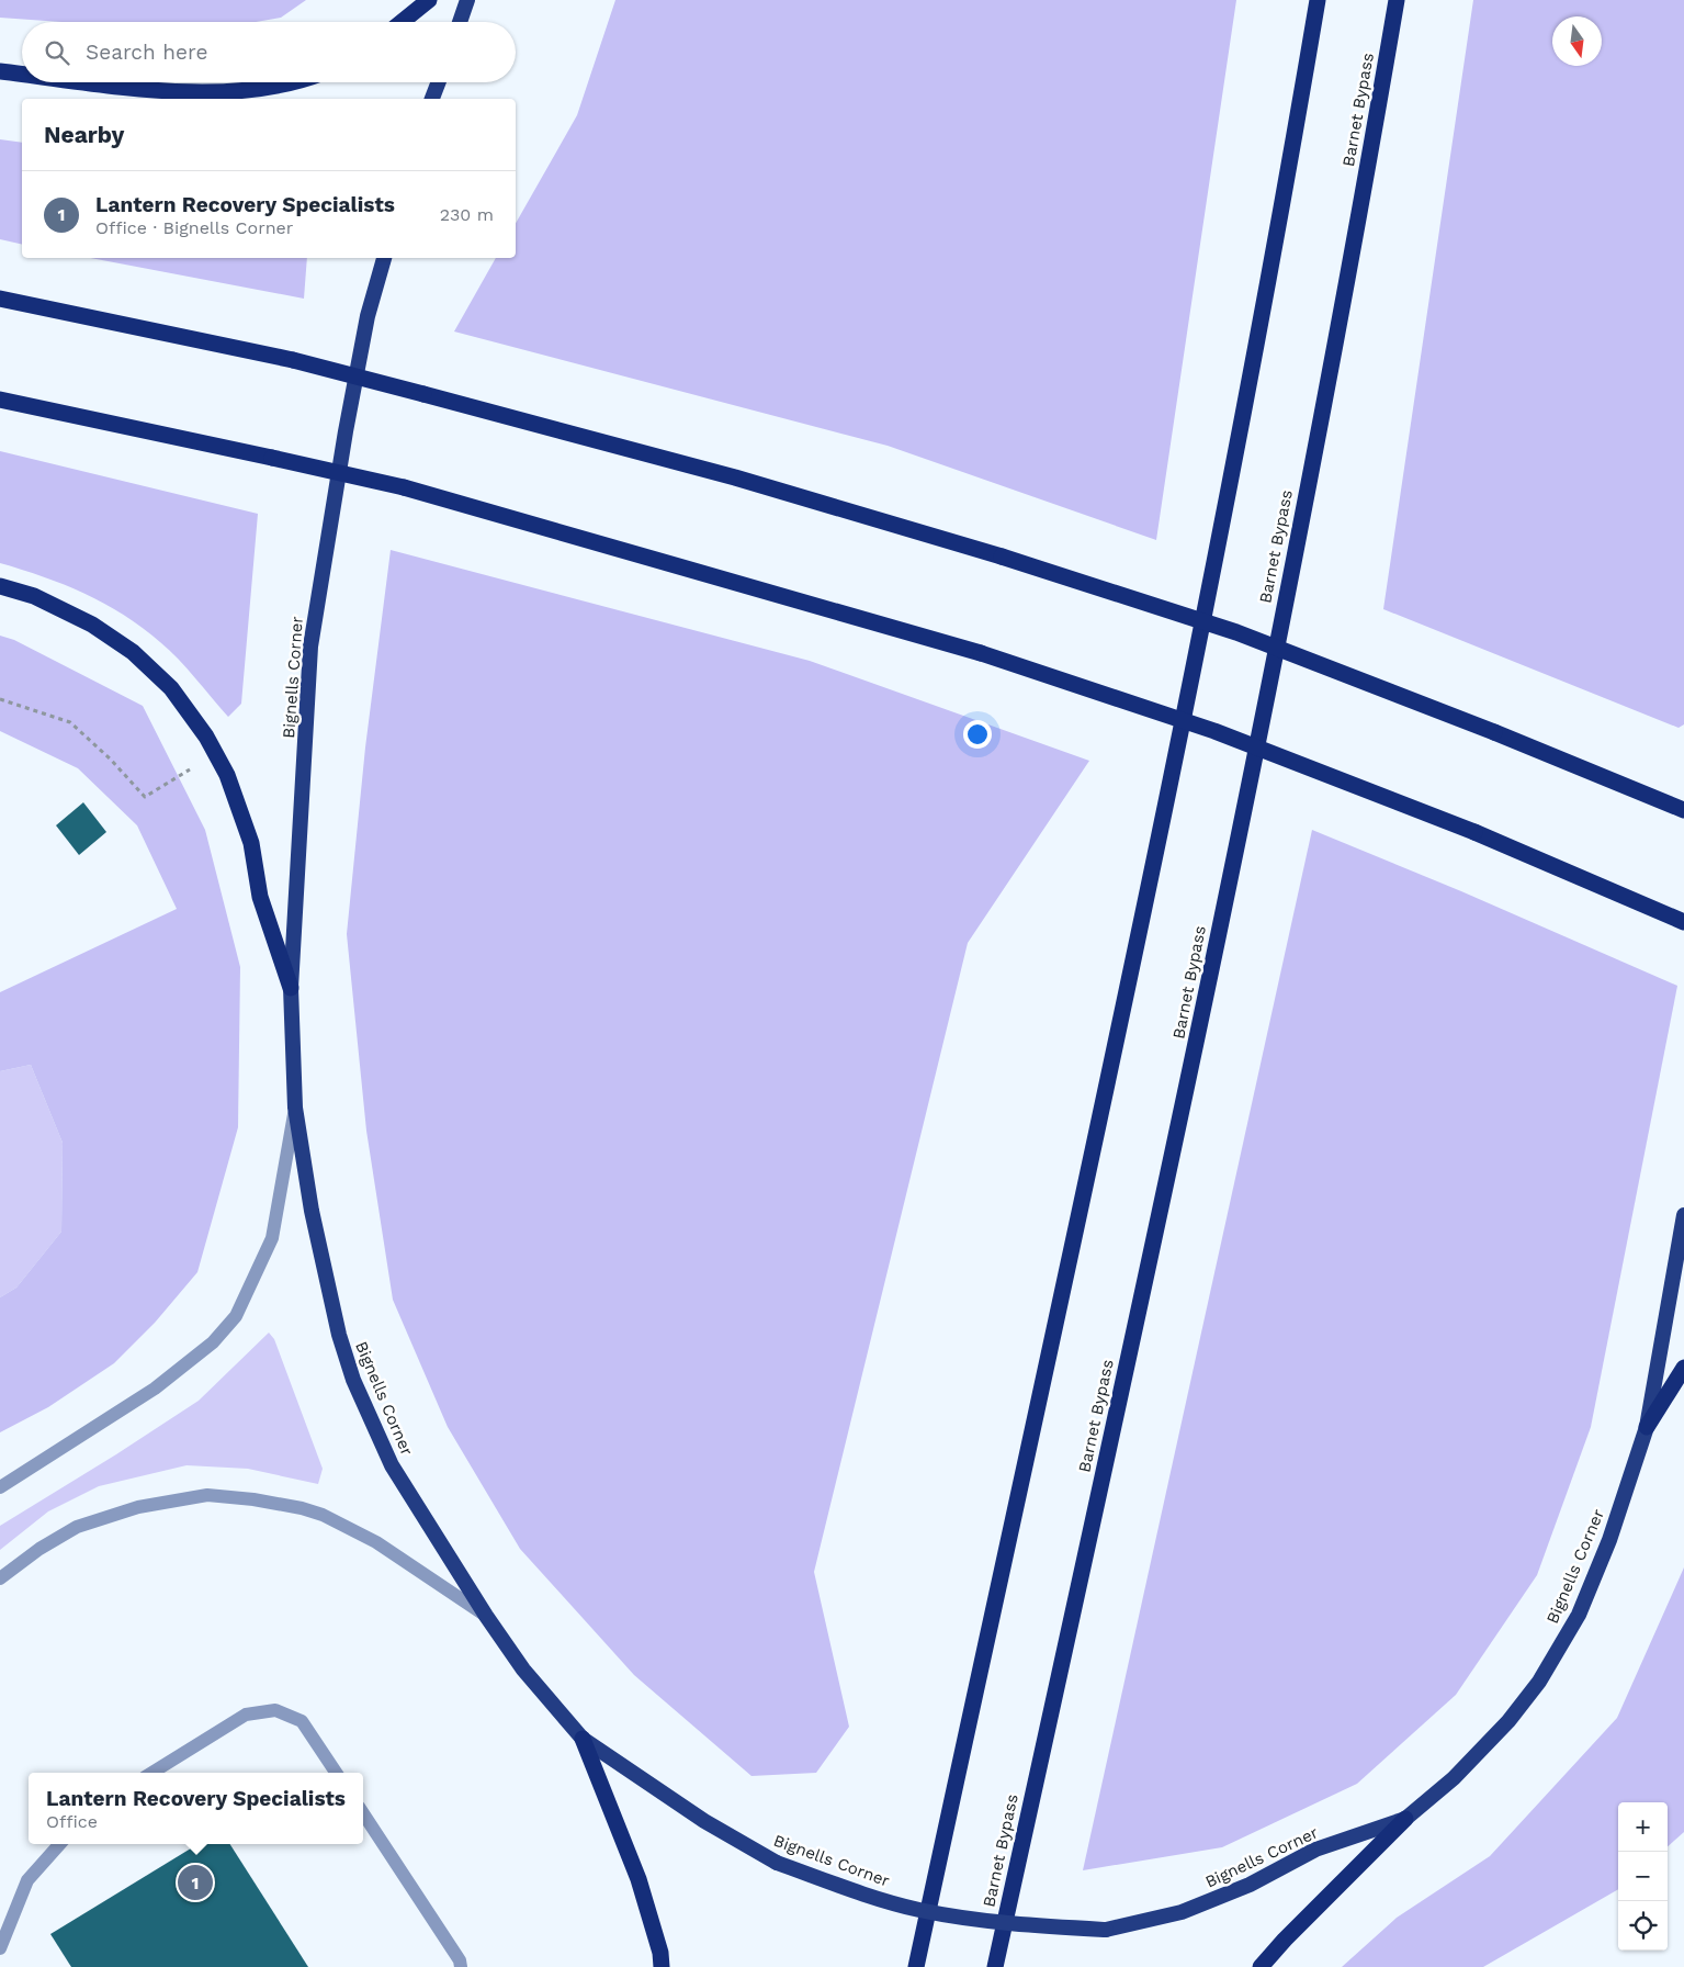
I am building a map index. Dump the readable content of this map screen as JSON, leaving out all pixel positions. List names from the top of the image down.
{
  "streets": {
    "highway": ["Barnet Bypass", "Bignells Corner"]
  },
  "north": "bottom",
  "page": {
    "search": "Search here",
    "heading": "Nearby",
    "list": [
      {
        "mark": "1",
        "name": "Lantern Recovery Specialists",
        "note": "Office · Bignells Corner",
        "value": "230 m"
      }
    ],
    "popup": ["Lantern Recovery Specialists", "Office"],
    "map_buttons": ["+", "−"],
    "pins": "1"
  }
}
